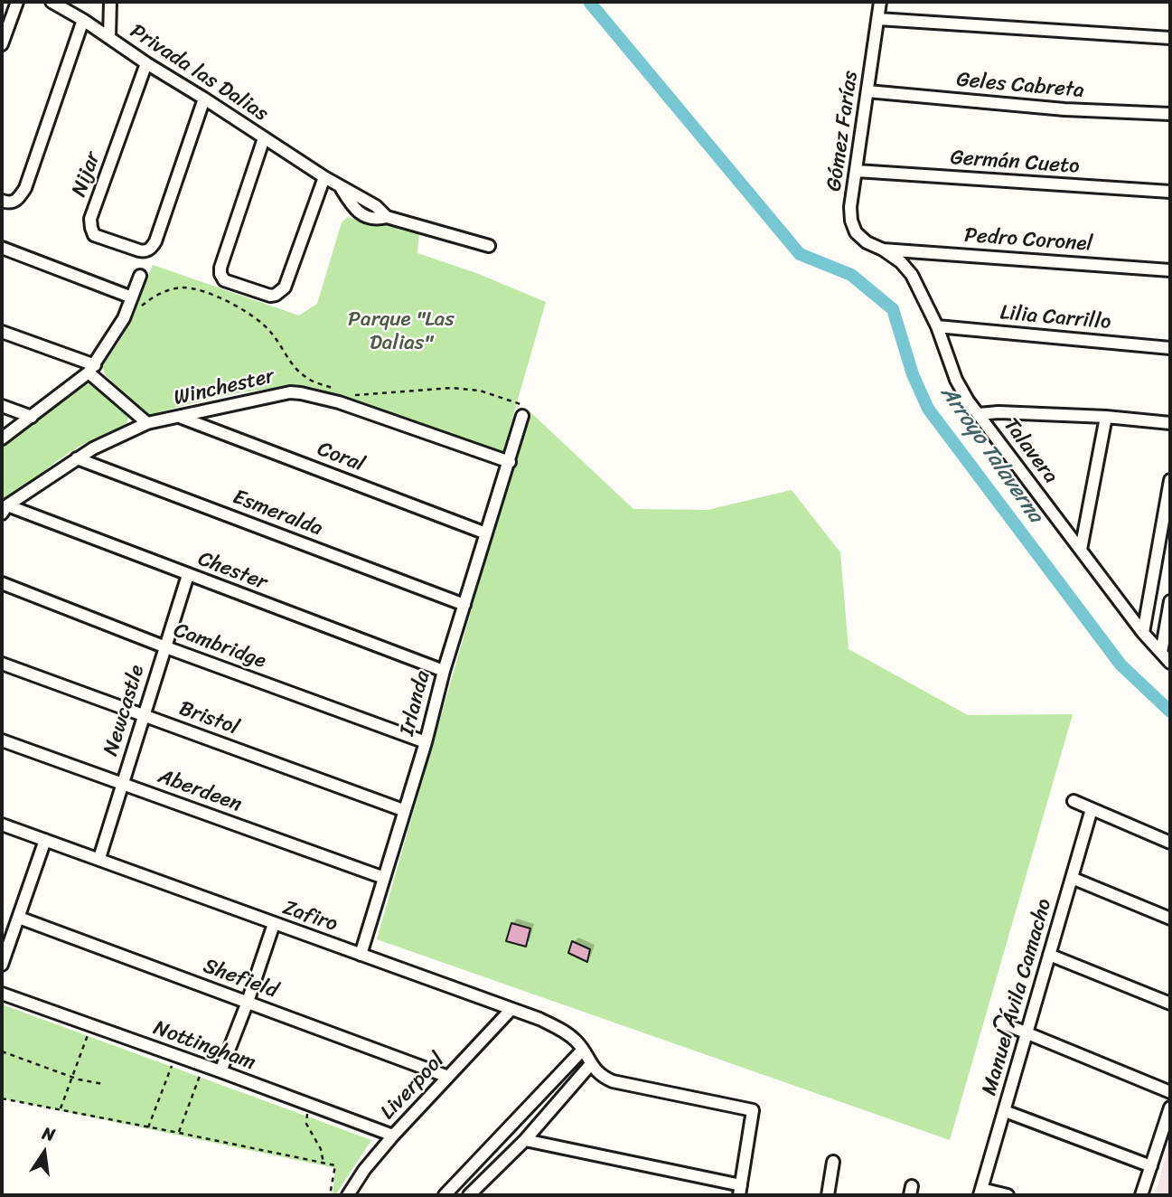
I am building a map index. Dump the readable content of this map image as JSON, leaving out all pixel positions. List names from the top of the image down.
{
  "streets": {
    "street": [
      "Privada las Dalias",
      "Geles Cabreta",
      "Gómez Farías",
      "Germán Cueto",
      "Nijar",
      "Pedro Coronel",
      "Lilia Carrillo",
      "Winchester",
      "Talavera",
      "Coral",
      "Esmeralda",
      "Chester",
      "Cambridge",
      "Irlanda",
      "Newcastle",
      "Bristol",
      "Aberdeen",
      "Zafiro",
      "Shefield",
      "Manuel Ávila Camacho",
      "Nottingham",
      "Liverpool"
    ]
  },
  "crossings": [
    ["Privada las Dalias", "Nijar"],
    ["Geles Cabreta", "Gómez Farías"],
    ["Gómez Farías", "Germán Cueto"],
    ["Gómez Farías", "Pedro Coronel"],
    ["Gómez Farías", "Talavera"],
    ["Pedro Coronel", "Talavera"],
    ["Lilia Carrillo", "Talavera"],
    ["Winchester", "Coral"],
    ["Winchester", "Esmeralda"],
    ["Winchester", "Chester"],
    ["Winchester", "Irlanda"],
    ["Coral", "Irlanda"],
    ["Esmeralda", "Irlanda"],
    ["Chester", "Irlanda"],
    ["Chester", "Newcastle"],
    ["Cambridge", "Irlanda"],
    ["Cambridge", "Newcastle"],
    ["Irlanda", "Bristol"],
    ["Irlanda", "Aberdeen"],
    ["Irlanda", "Zafiro"],
    ["Newcastle", "Bristol"],
    ["Newcastle", "Aberdeen"],
    ["Newcastle", "Zafiro"],
    ["Zafiro", "Liverpool"],
    ["Shefield", "Liverpool"],
    ["Nottingham", "Liverpool"]
  ],
  "water": ["Arroyo Talaverna"],
  "parks": ["Parque \"Las Dalias\""],
  "north": "top"
}
